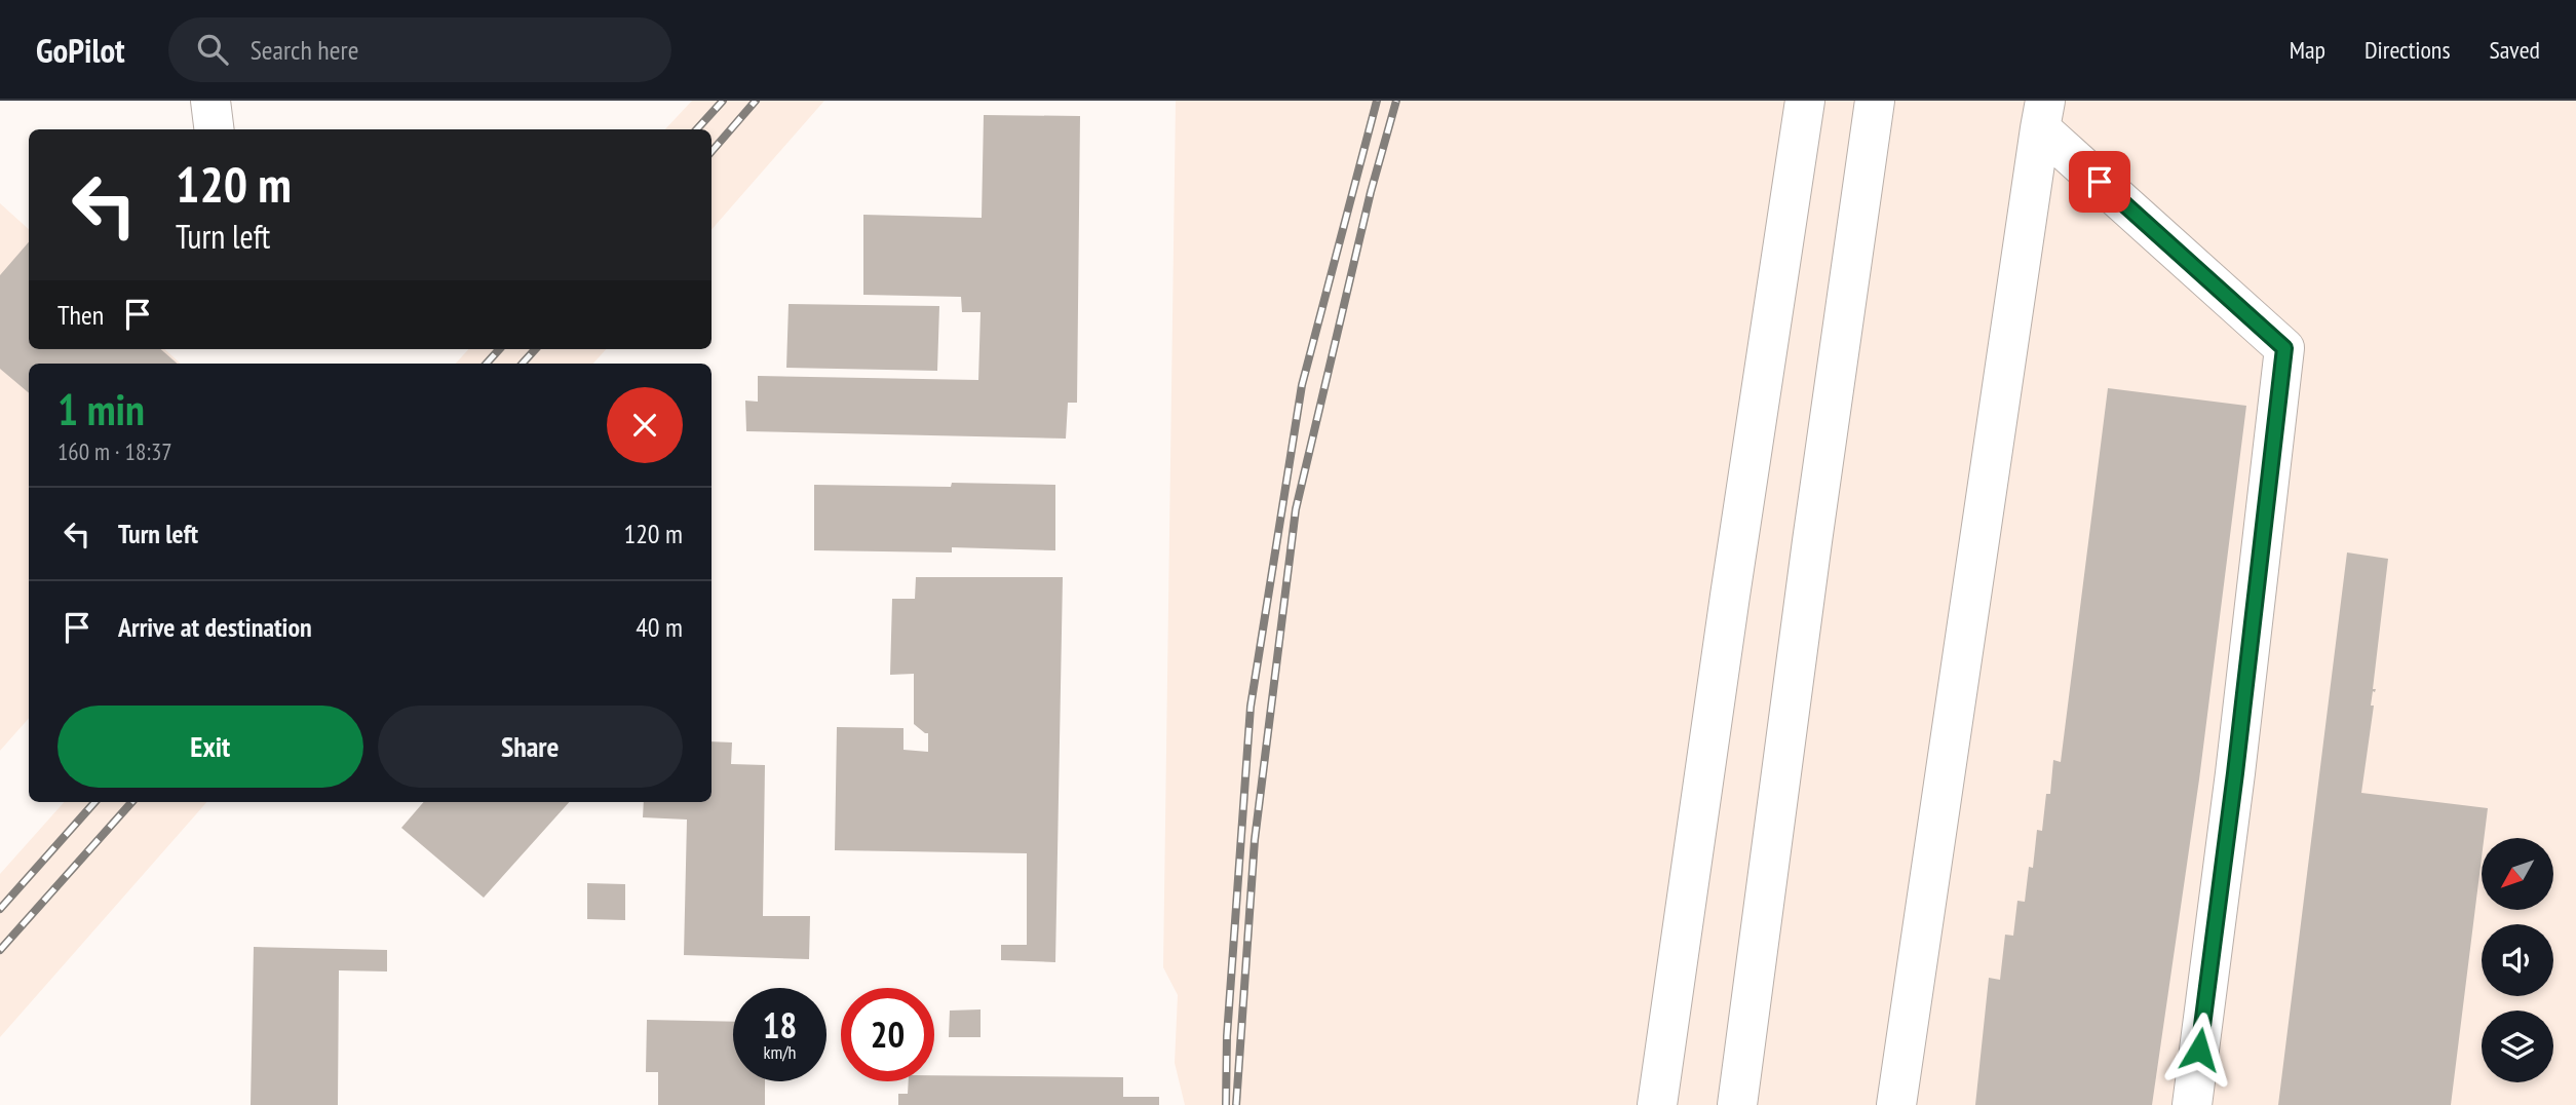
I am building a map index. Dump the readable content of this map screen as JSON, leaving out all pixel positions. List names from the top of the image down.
{
  "north": "bottom left",
  "page": {
    "header": "GoPilot",
    "search": "Search here",
    "nav": ["Map", "Directions", "Saved"],
    "turn": ["120 m", "Turn left"],
    "then": "Then",
    "heading": ["1 min", "160 m · 18:37"],
    "list": [
      {
        "name": "Turn left",
        "value": "120 m"
      },
      {
        "name": "Arrive at destination",
        "value": "40 m"
      }
    ],
    "buttons": ["Exit", "Share"],
    "speed": "18 km/h",
    "limit": "20"
  }
}
